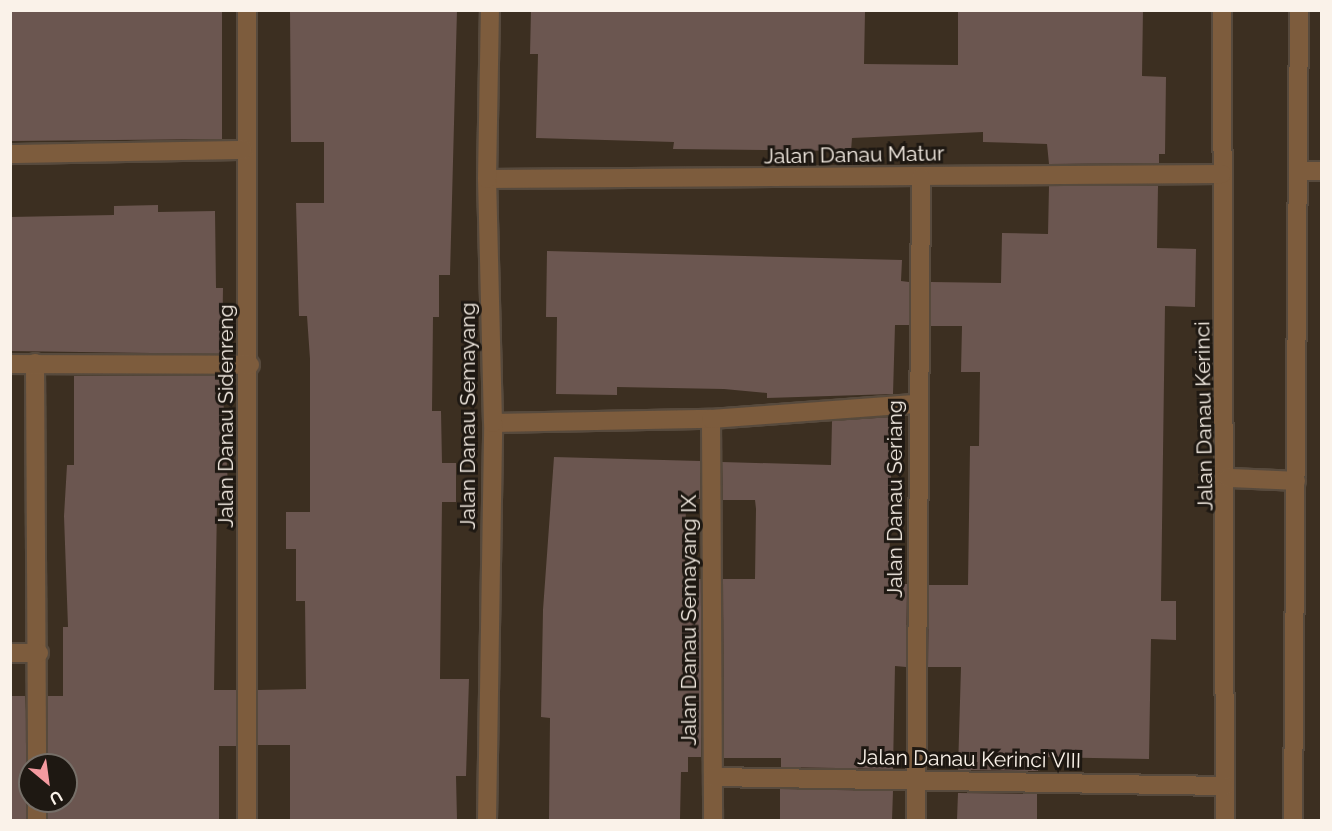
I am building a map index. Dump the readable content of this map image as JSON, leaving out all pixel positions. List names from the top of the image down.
{
  "streets": {
    "street": [
      "Jalan Danau Matur",
      "Jalan Danau Sidenreng",
      "Jalan Danau Semayang",
      "Jalan Danau Kerinci",
      "Jalan Danau Seriang",
      "Jalan Danau Semayang IX",
      "Jalan Danau Kerinci VIII"
    ]
  },
  "crossings": [
    ["Jalan Danau Matur", "Jalan Danau Semayang"],
    ["Jalan Danau Matur", "Jalan Danau Kerinci"],
    ["Jalan Danau Matur", "Jalan Danau Seriang"],
    ["Jalan Danau Kerinci", "Jalan Danau Kerinci VIII"],
    ["Jalan Danau Seriang", "Jalan Danau Kerinci VIII"],
    ["Jalan Danau Semayang IX", "Jalan Danau Kerinci VIII"]
  ],
  "north": "bottom right"
}
